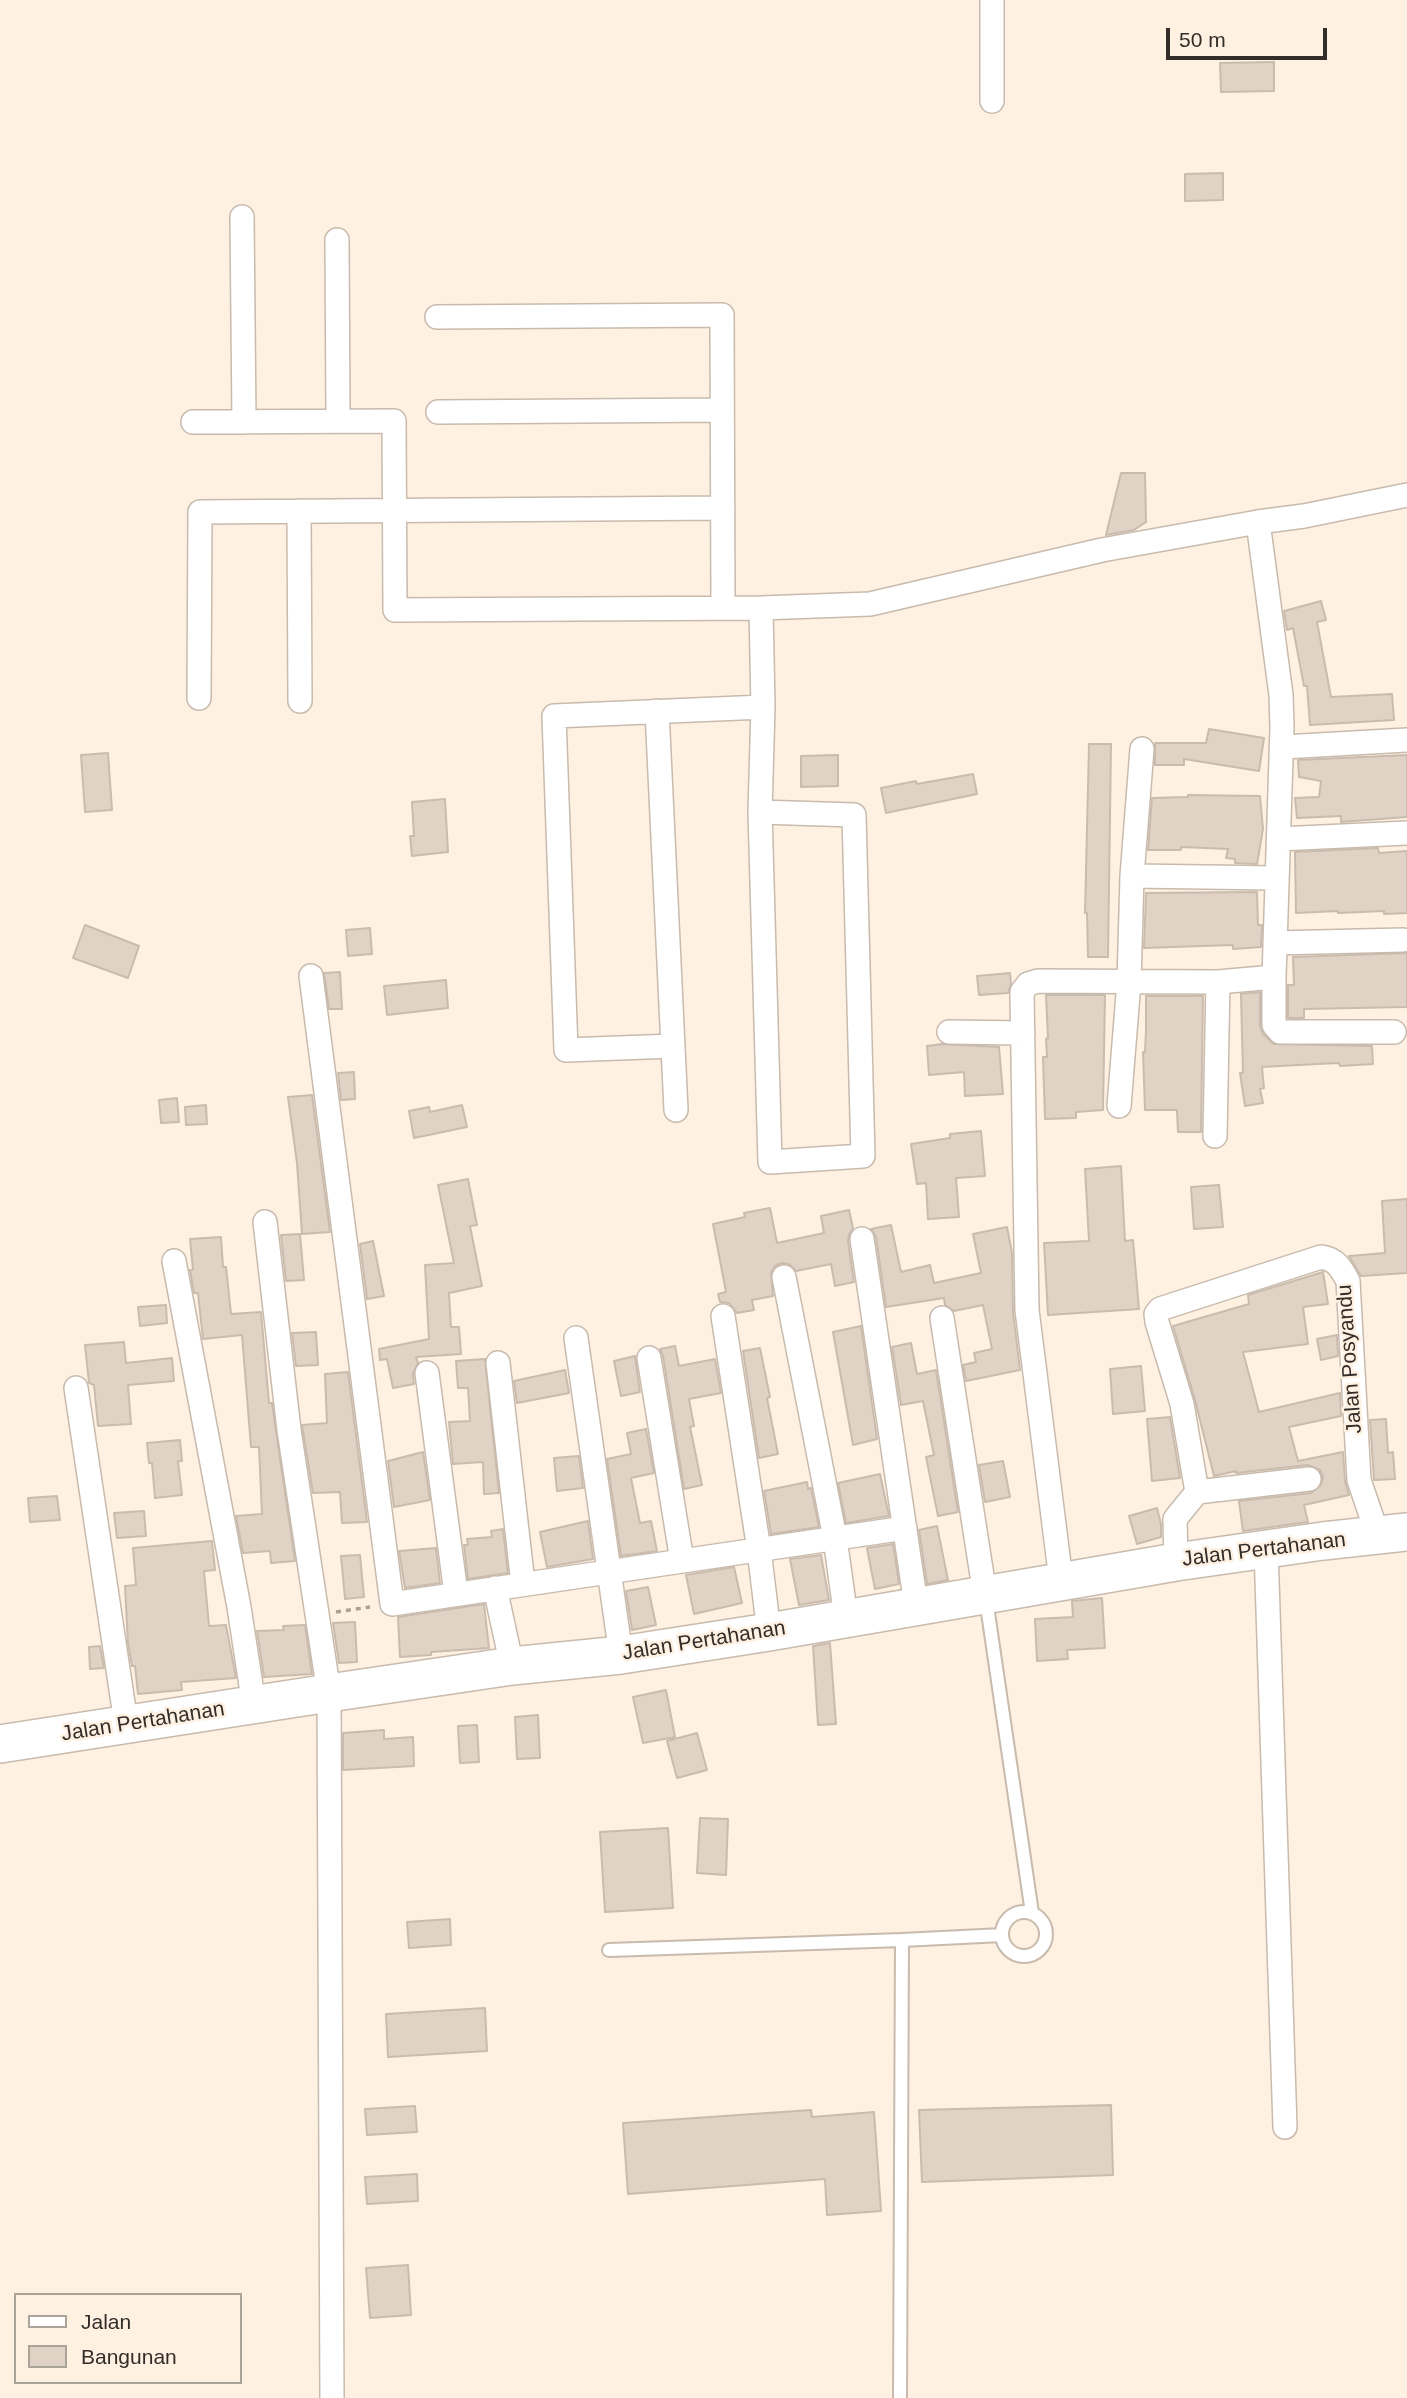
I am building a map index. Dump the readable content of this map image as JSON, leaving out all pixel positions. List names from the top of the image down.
{
  "streets": {
    "main road": ["Jalan Pertahanan"],
    "street": ["Jalan Posyandu"]
  },
  "crossings": [
    ["Jalan Posyandu", "Jalan Pertahanan"]
  ],
  "legend": ["Jalan", "Bangunan"],
  "scale_bar": "50 m"
}
